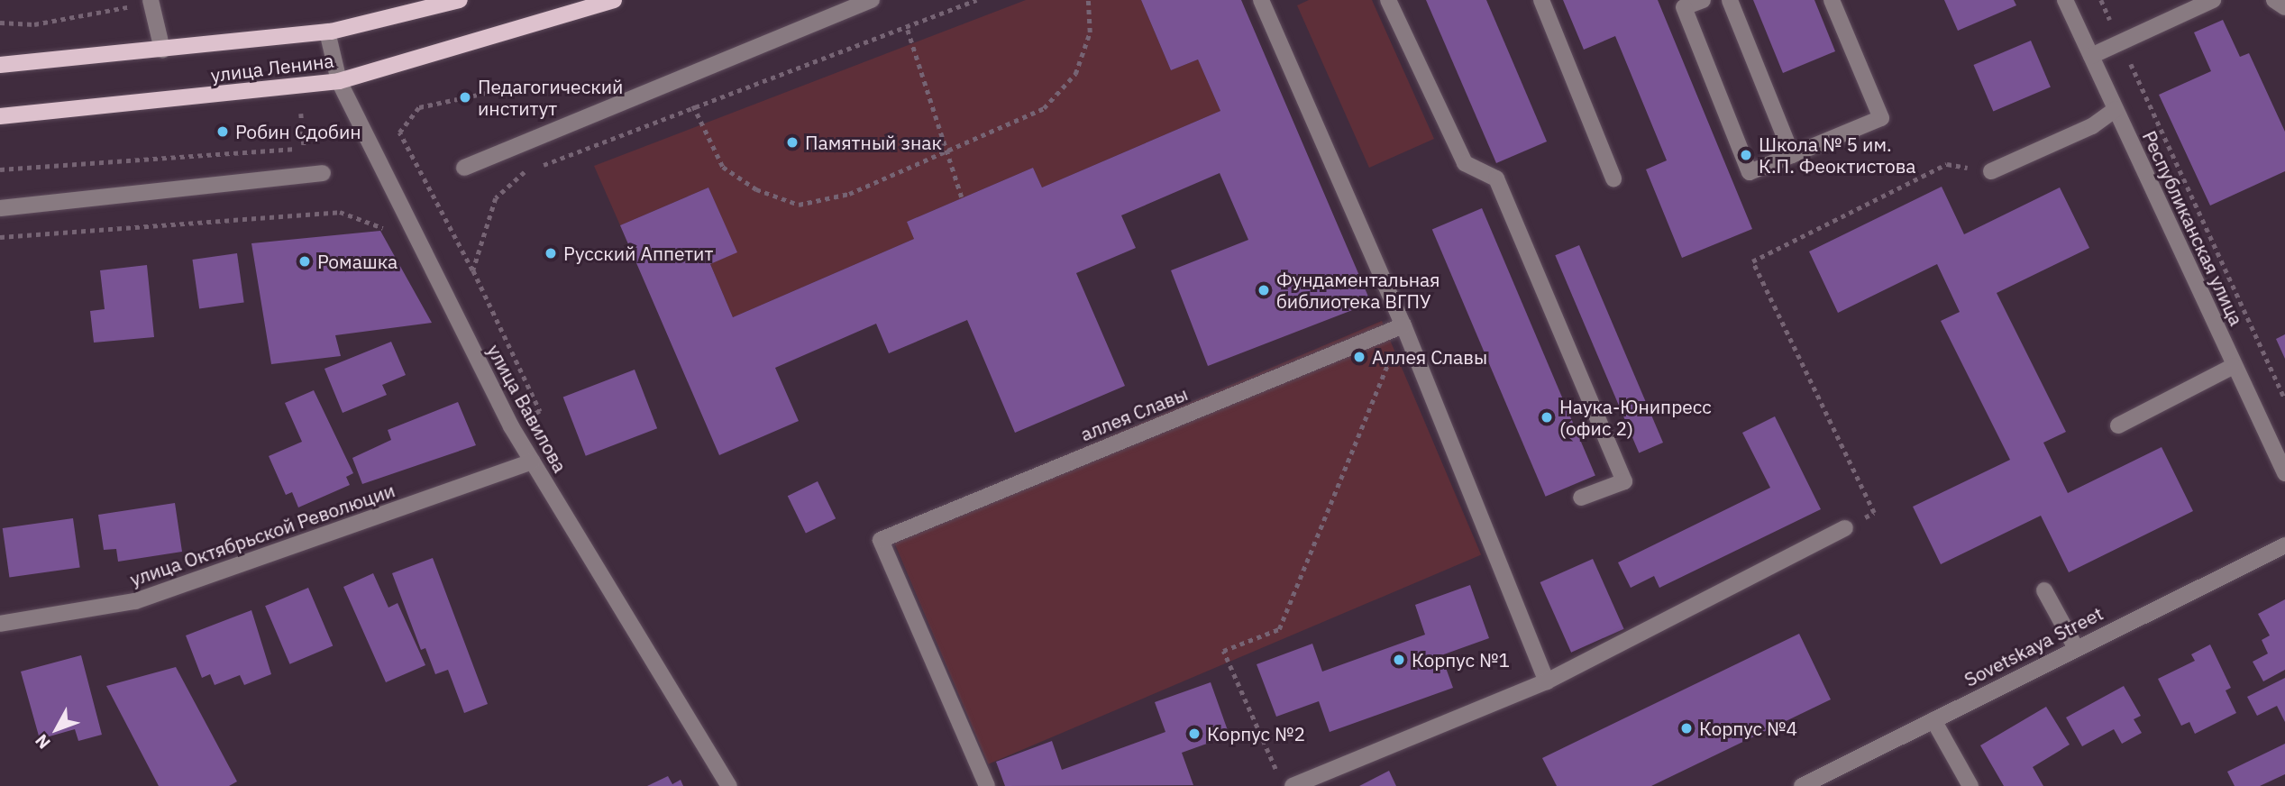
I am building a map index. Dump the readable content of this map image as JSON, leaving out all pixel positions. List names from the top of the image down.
{
  "streets": {
    "main road": ["улица Ленина"],
    "street": [
      "Республиканская улица",
      "улица Вавилова",
      "аллея Славы",
      "улица Октябрьской Революции",
      "Sovetskaya Street"
    ]
  },
  "crossings": [
    ["улица Ленина", "улица Вавилова"],
    ["улица Вавилова", "улица Октябрьской Революции"]
  ],
  "places": [
    "Педагогический институт",
    "Робин Сдобин",
    "Памятный знак",
    "Школа № 5 им. К.П. Феоктистова",
    "Русский Аппетит",
    "Ромашка",
    "Фундаментальная библиотека ВГПУ",
    "Аллея Славы",
    "Наука-Юнипресс (офис 2)",
    "Корпус №1",
    "Корпус №4",
    "Корпус №2"
  ],
  "north": "bottom left"
}
